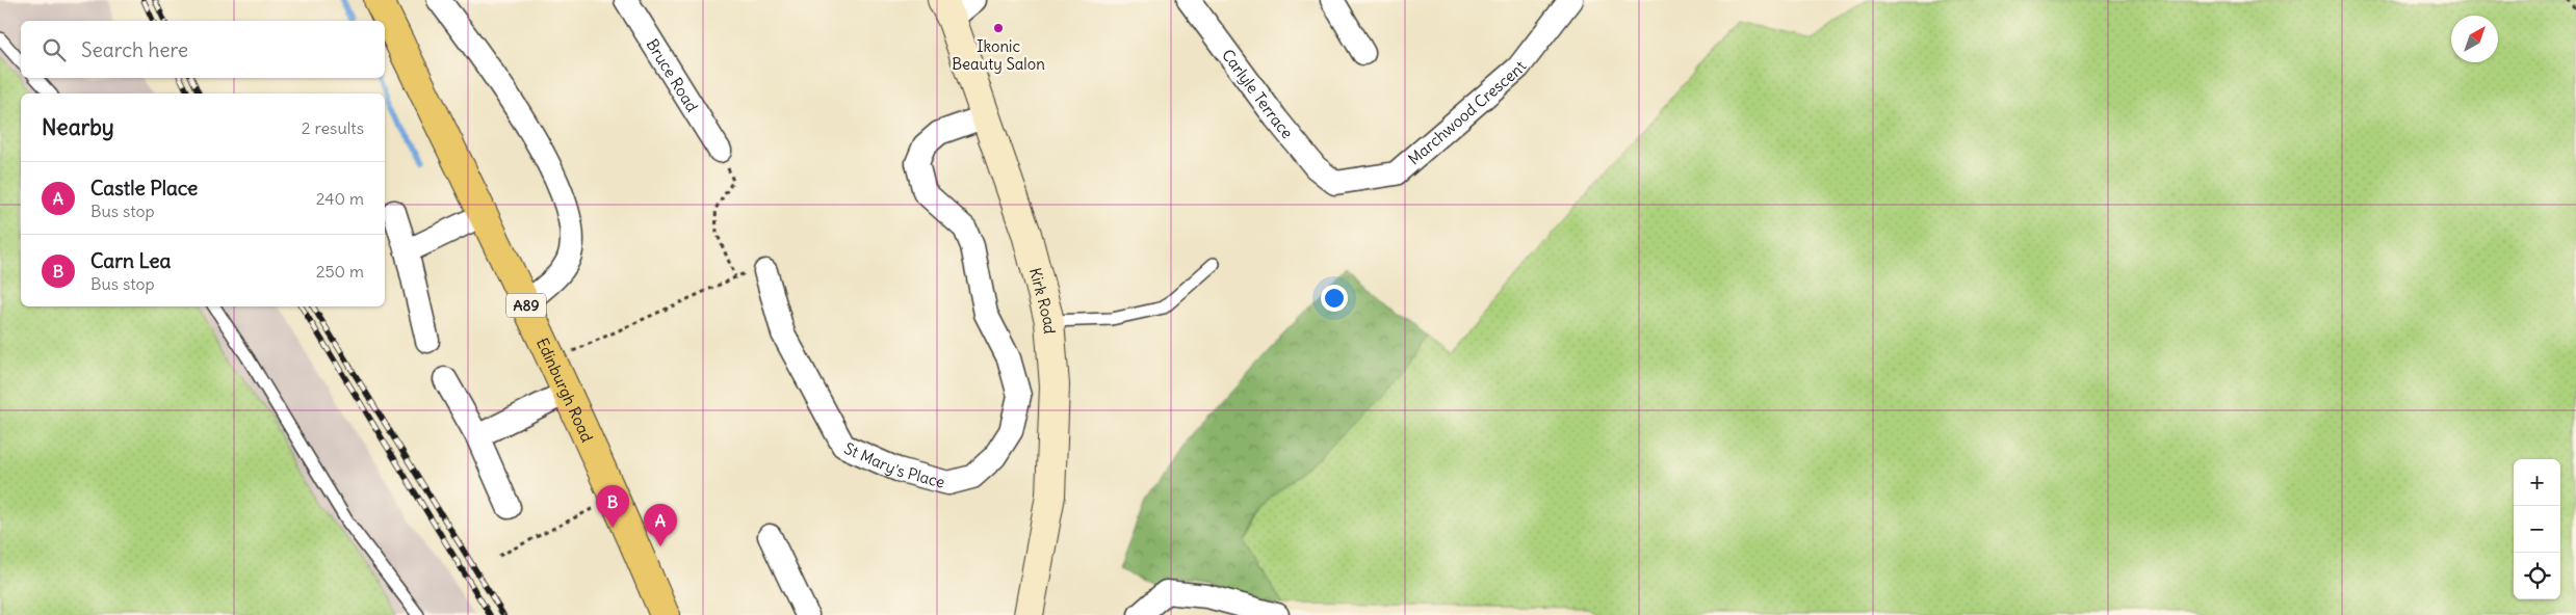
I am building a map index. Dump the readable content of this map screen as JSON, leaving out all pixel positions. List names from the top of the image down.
{
  "streets": {
    "main road": ["Kirk Road", "A89", "Edinburgh Road"],
    "street": [
      "Bruce Road",
      "Carlyle Terrace",
      "Marchwood Crescent",
      "St Mary's Place"
    ]
  },
  "crossings": [
    ["Carlyle Terrace", "Marchwood Crescent"],
    ["Kirk Road", "St Mary's Place"]
  ],
  "places": ["Ikonic Beauty Salon"],
  "north": "top right",
  "page": {
    "search": "Search here",
    "heading": ["Nearby", "2 results"],
    "list": [
      {
        "mark": "A",
        "name": "Castle Place",
        "note": "Bus stop",
        "value": "240 m"
      },
      {
        "mark": "B",
        "name": "Carn Lea",
        "note": "Bus stop",
        "value": "250 m"
      }
    ],
    "map_buttons": ["+", "−"],
    "pins": ["B", "A"]
  }
}
